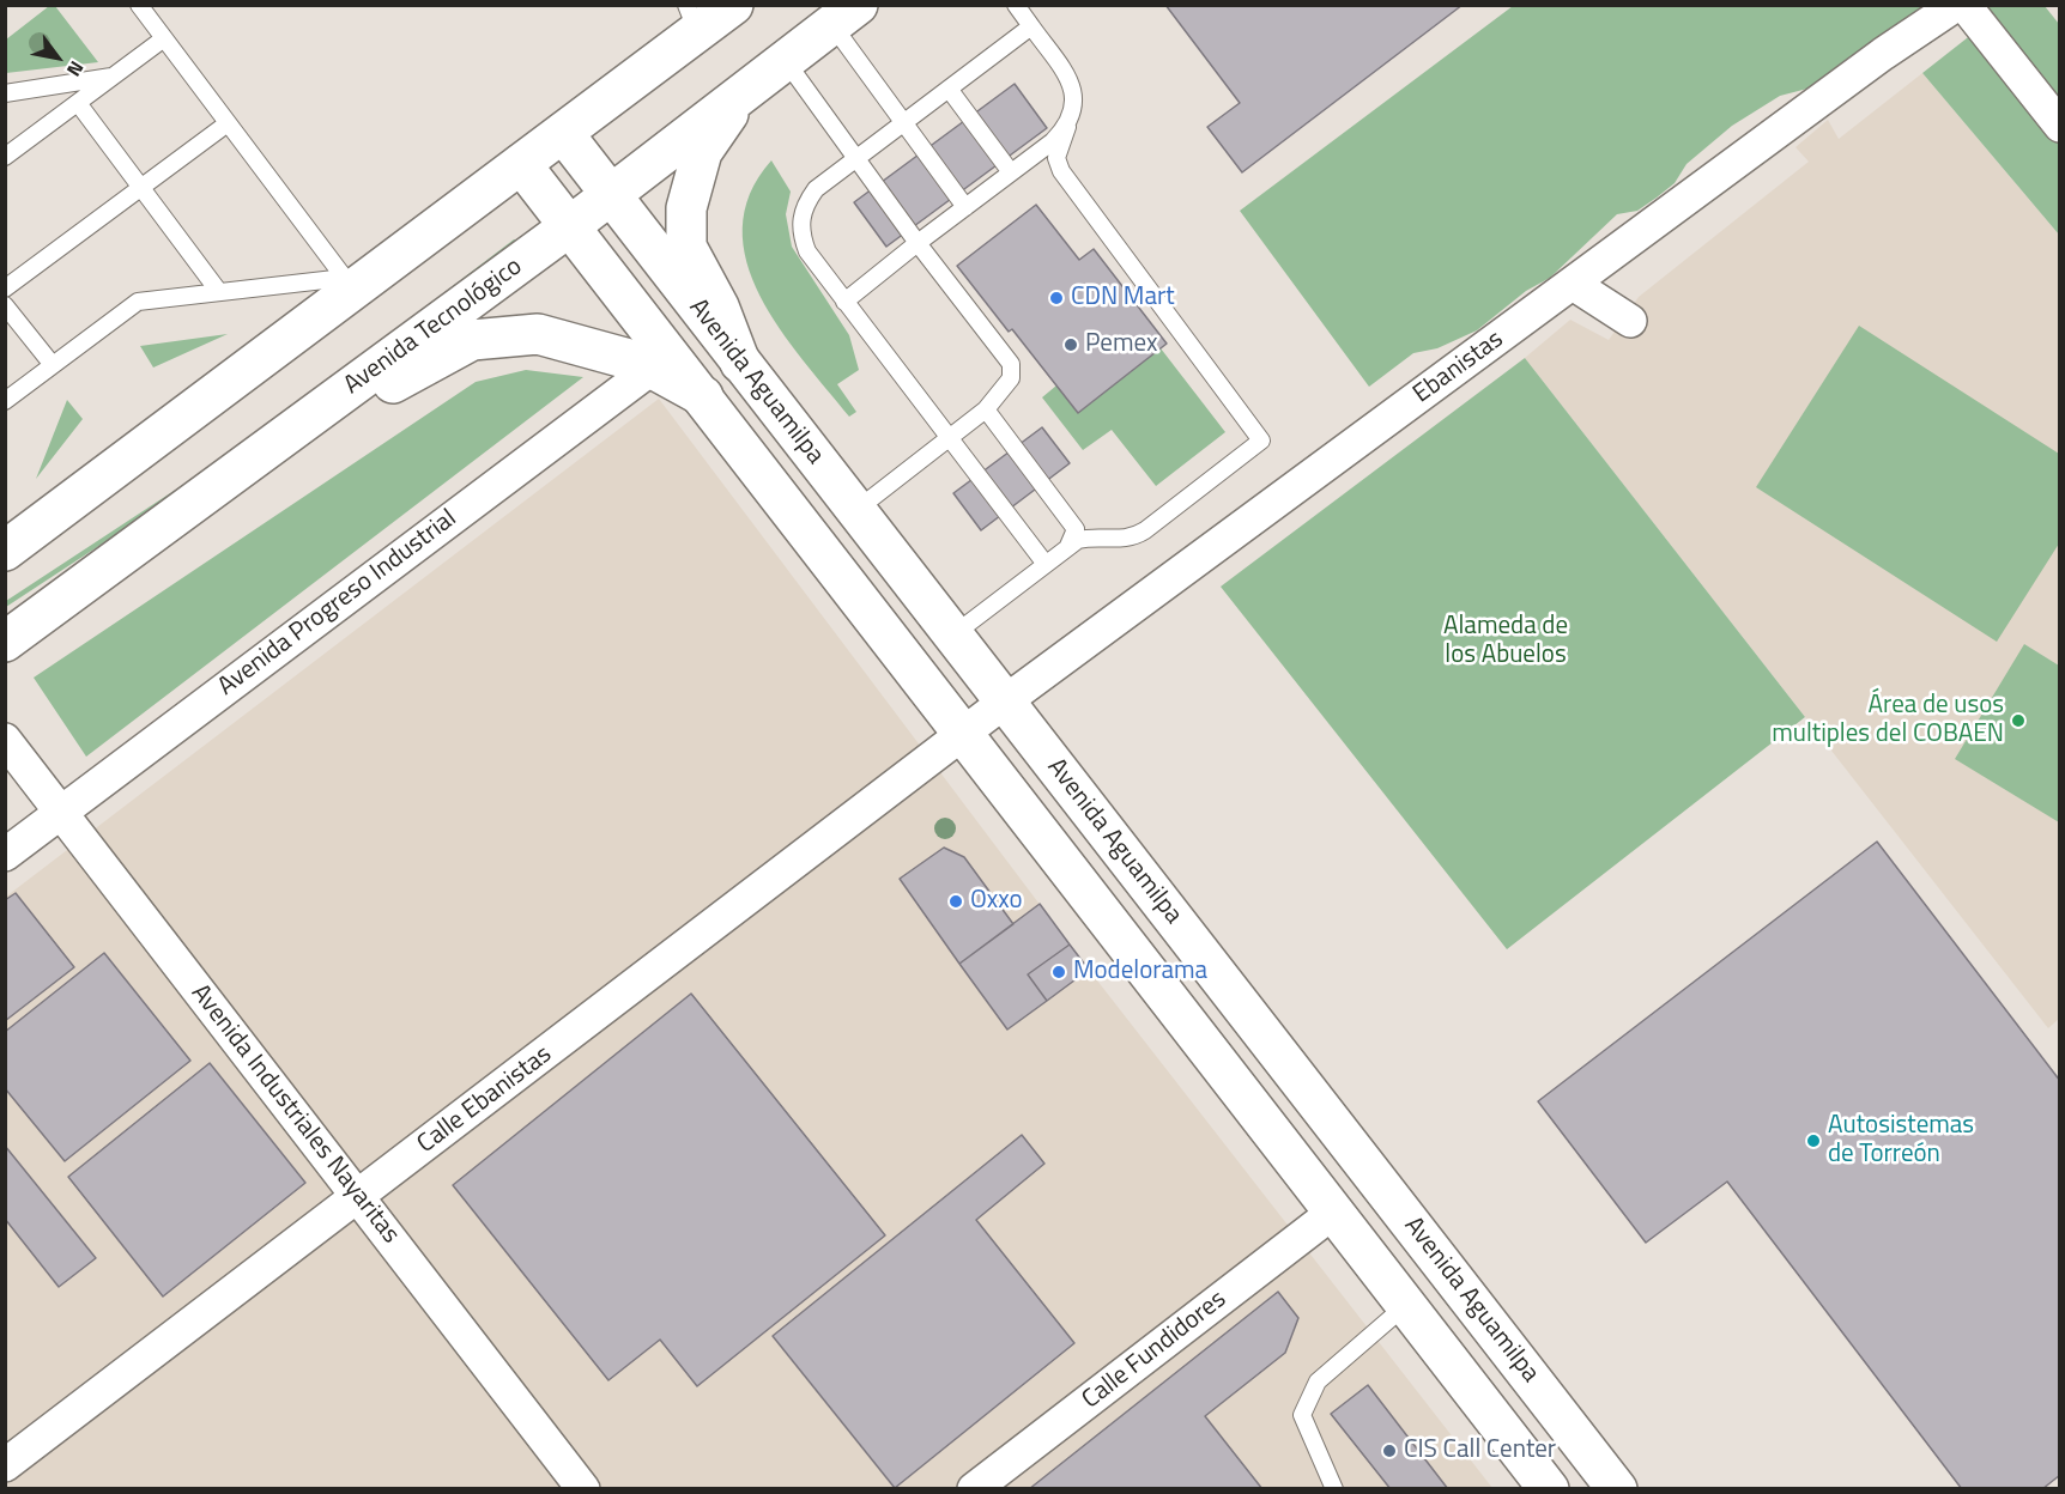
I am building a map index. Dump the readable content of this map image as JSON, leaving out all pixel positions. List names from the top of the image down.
{
  "streets": {
    "main road": ["Avenida Tecnológico", "Avenida Aguamilpa"],
    "street": [
      "Ebanistas",
      "Avenida Progreso Industrial",
      "Calle Ebanistas",
      "Avenida Industriales Nayaritas",
      "Calle Fundidores"
    ]
  },
  "crossings": [
    ["Avenida Tecnológico", "Avenida Aguamilpa"],
    ["Ebanistas", "Avenida Aguamilpa"],
    ["Ebanistas", "Calle Ebanistas"],
    ["Avenida Aguamilpa", "Avenida Progreso Industrial"],
    ["Avenida Aguamilpa", "Calle Ebanistas"],
    ["Avenida Aguamilpa", "Calle Fundidores"],
    ["Avenida Progreso Industrial", "Avenida Industriales Nayaritas"],
    ["Calle Ebanistas", "Avenida Industriales Nayaritas"]
  ],
  "parks": ["Alameda de los Abuelos"],
  "places": [
    "CDN Mart",
    "Pemex",
    "Área de usos multiples del COBAEN",
    "Oxxo",
    "Modelorama",
    "Autosistemas de Torreón",
    "CIS Call Center"
  ],
  "north": "bottom right"
}
